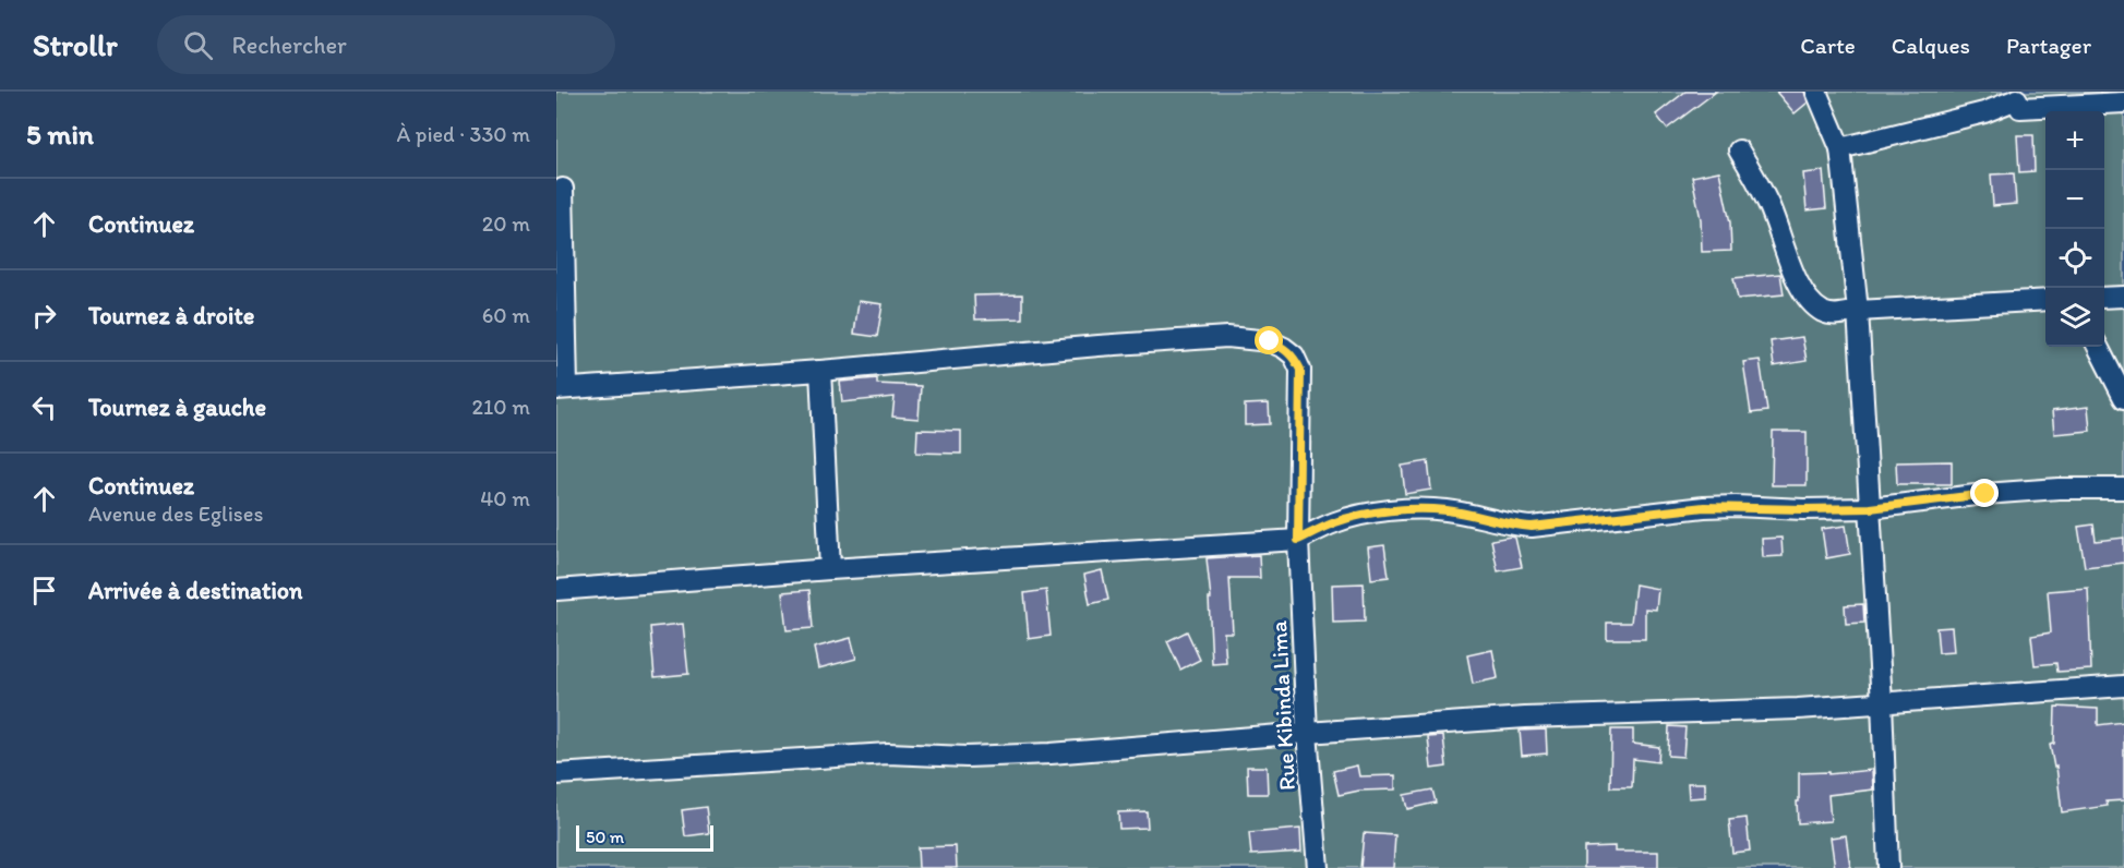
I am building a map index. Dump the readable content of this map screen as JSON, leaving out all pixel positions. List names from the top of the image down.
{
  "streets": {
    "street": ["Rue Kibinda Lima"]
  },
  "scale_bar": "50 m",
  "page": {
    "header": "Strollr",
    "search": "Rechercher",
    "nav": ["Carte", "Calques", "Partager"],
    "heading": ["5 min", "À pied · 330 m"],
    "map_buttons": ["+", "−"],
    "list": [
      ["Continuez", "20 m"],
      ["Tournez à droite", "60 m"],
      ["Tournez à gauche", "210 m"],
      ["Continuez", "Avenue des Eglises", "40 m"],
      "Arrivée à destination"
    ],
    "scale": "50 m"
  }
}
